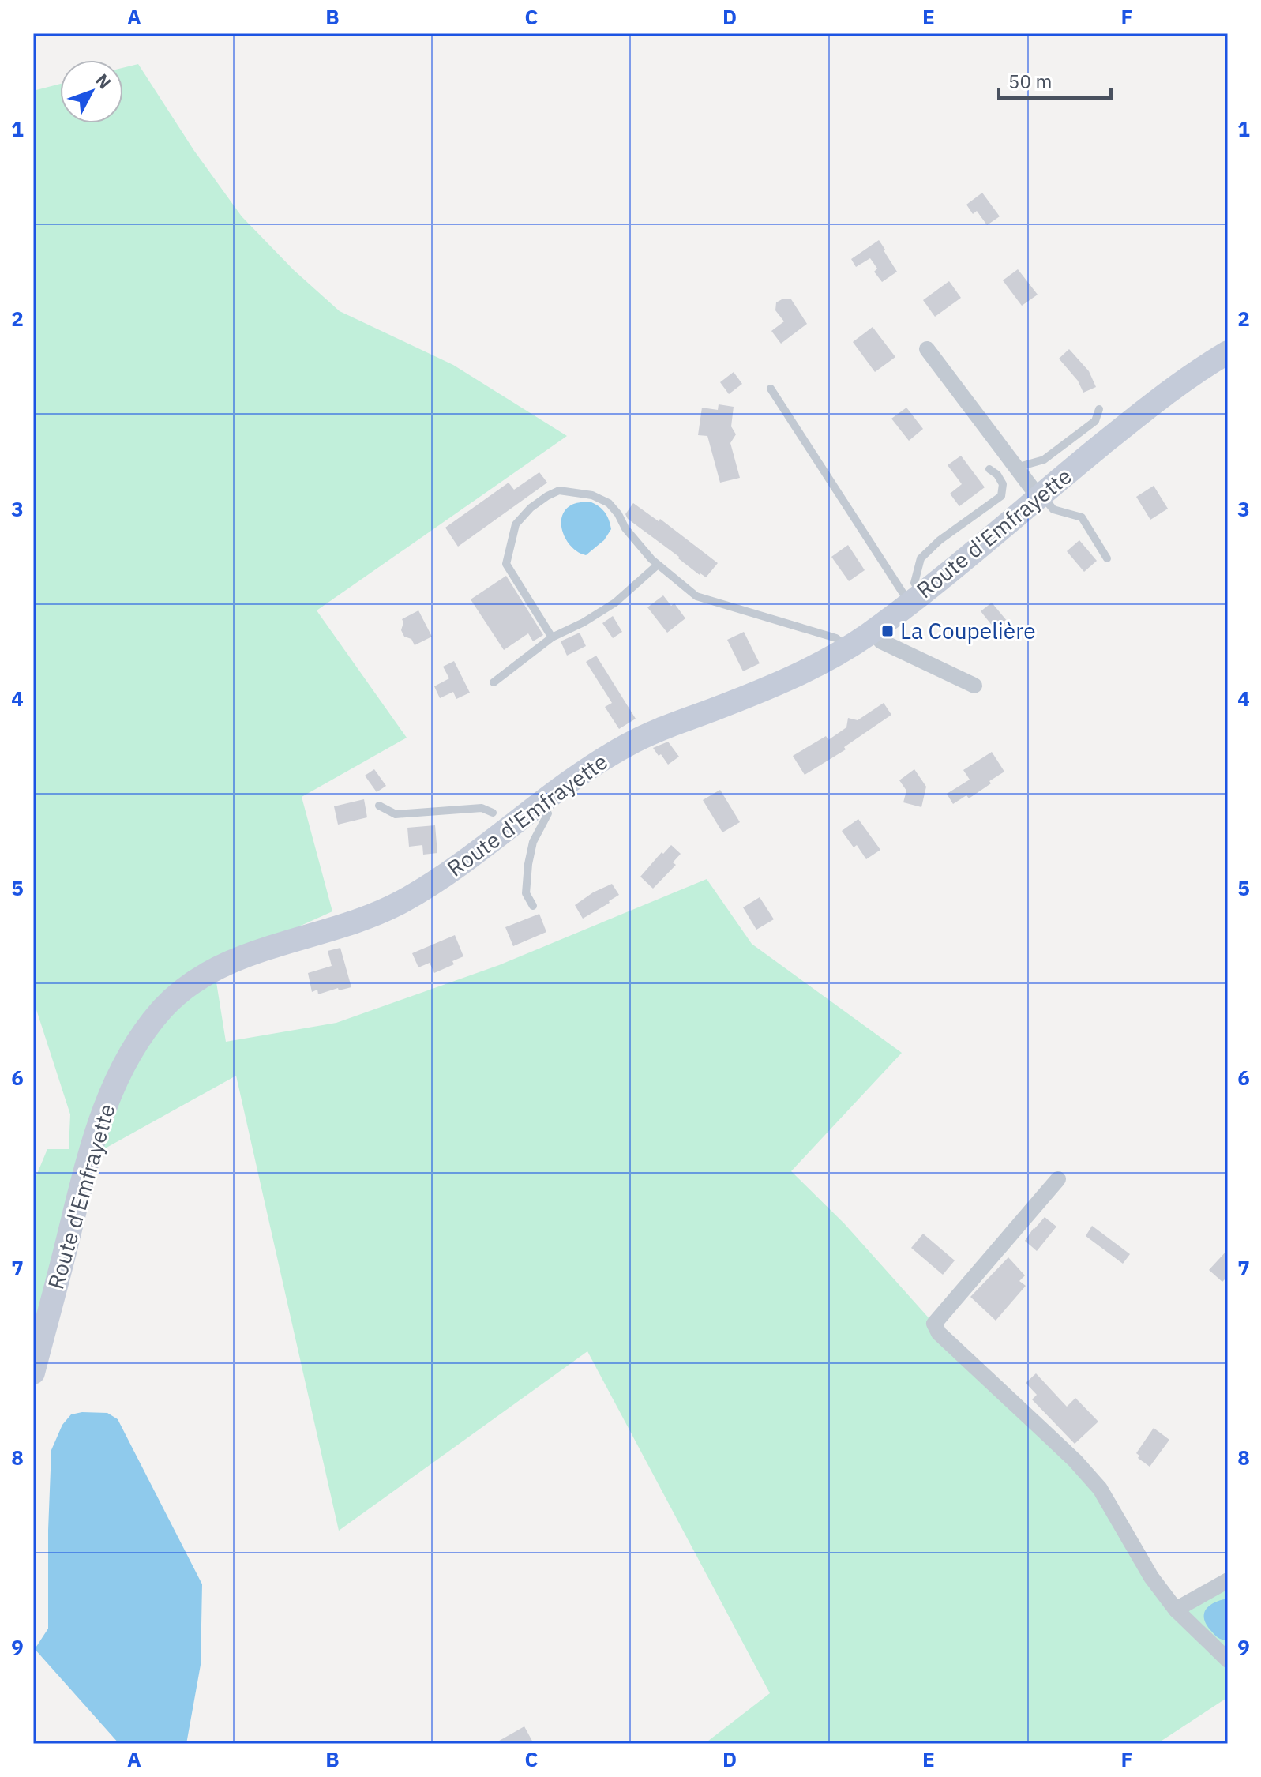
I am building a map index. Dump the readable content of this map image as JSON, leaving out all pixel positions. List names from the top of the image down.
{
  "streets": {
    "street": ["Route d'Emfrayette"]
  },
  "places": {
    "transit": ["La Coupelière"]
  },
  "scale_bar": "50 m",
  "north": "top right",
  "grid": {
    "columns": [
      "A",
      "B",
      "C",
      "D",
      "E",
      "F"
    ],
    "rows": [
      "1",
      "2",
      "3",
      "4",
      "5",
      "6",
      "7",
      "8",
      "9"
    ]
  }
}
